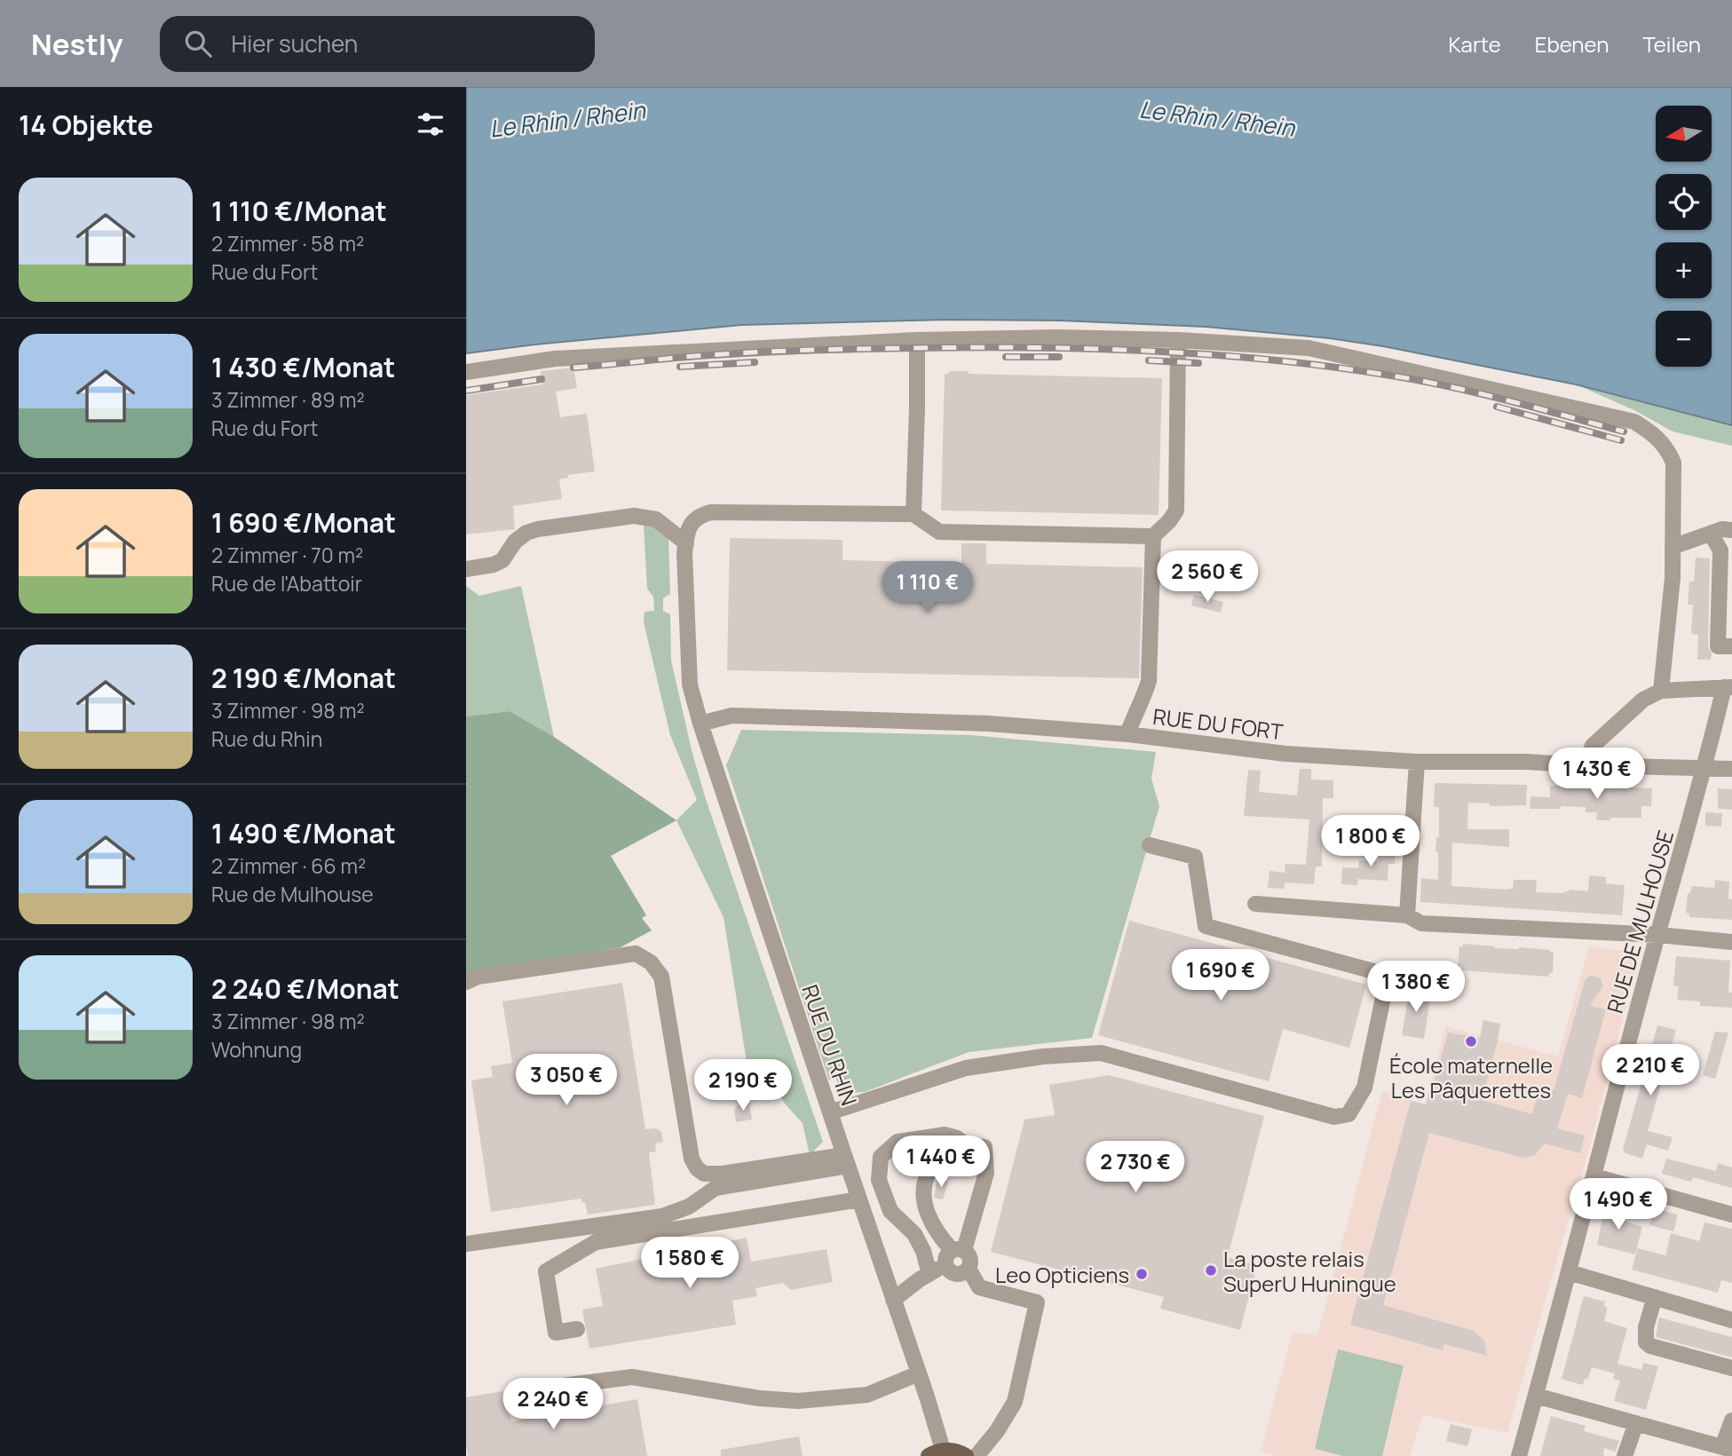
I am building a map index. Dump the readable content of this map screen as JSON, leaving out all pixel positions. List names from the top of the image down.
{
  "streets": {
    "street": ["RUE DU FORT", "RUE DE MULHOUSE", "RUE DU RHIN"]
  },
  "crossings": [
    ["RUE DU FORT", "RUE DE MULHOUSE"],
    ["RUE DU FORT", "RUE DU RHIN"]
  ],
  "water": ["Le Rhin / Rhein"],
  "places": ["École maternelle Les Pâquerettes", "La poste relais SuperU Huningue", "Leo Opticiens"],
  "north": "left",
  "page": {
    "header": "Nestly",
    "search": "Hier suchen",
    "nav": ["Karte", "Ebenen", "Teilen"],
    "heading": "14 Objekte",
    "map_buttons": ["+", "−"],
    "list": [
      {
        "name": "1 110 €/Monat",
        "note": "2 Zimmer · 58 m² · Rue du Fort"
      },
      {
        "name": "1 430 €/Monat",
        "note": "3 Zimmer · 89 m² · Rue du Fort"
      },
      {
        "name": "1 690 €/Monat",
        "note": "2 Zimmer · 70 m² · Rue de l'Abattoir"
      },
      {
        "name": "2 190 €/Monat",
        "note": "3 Zimmer · 98 m² · Rue du Rhin"
      },
      {
        "name": "1 490 €/Monat",
        "note": "2 Zimmer · 66 m² · Rue de Mulhouse"
      },
      {
        "name": "2 240 €/Monat",
        "note": "3 Zimmer · 98 m² · Wohnung"
      }
    ],
    "price": [
      "2 560 €",
      "1 110 €",
      "1 430 €",
      "1 800 €",
      "1 690 €",
      "1 380 €",
      "2 210 €",
      "3 050 €",
      "2 190 €",
      "1 440 €",
      "2 730 €",
      "1 490 €",
      "1 580 €",
      "2 240 €"
    ]
  }
}
